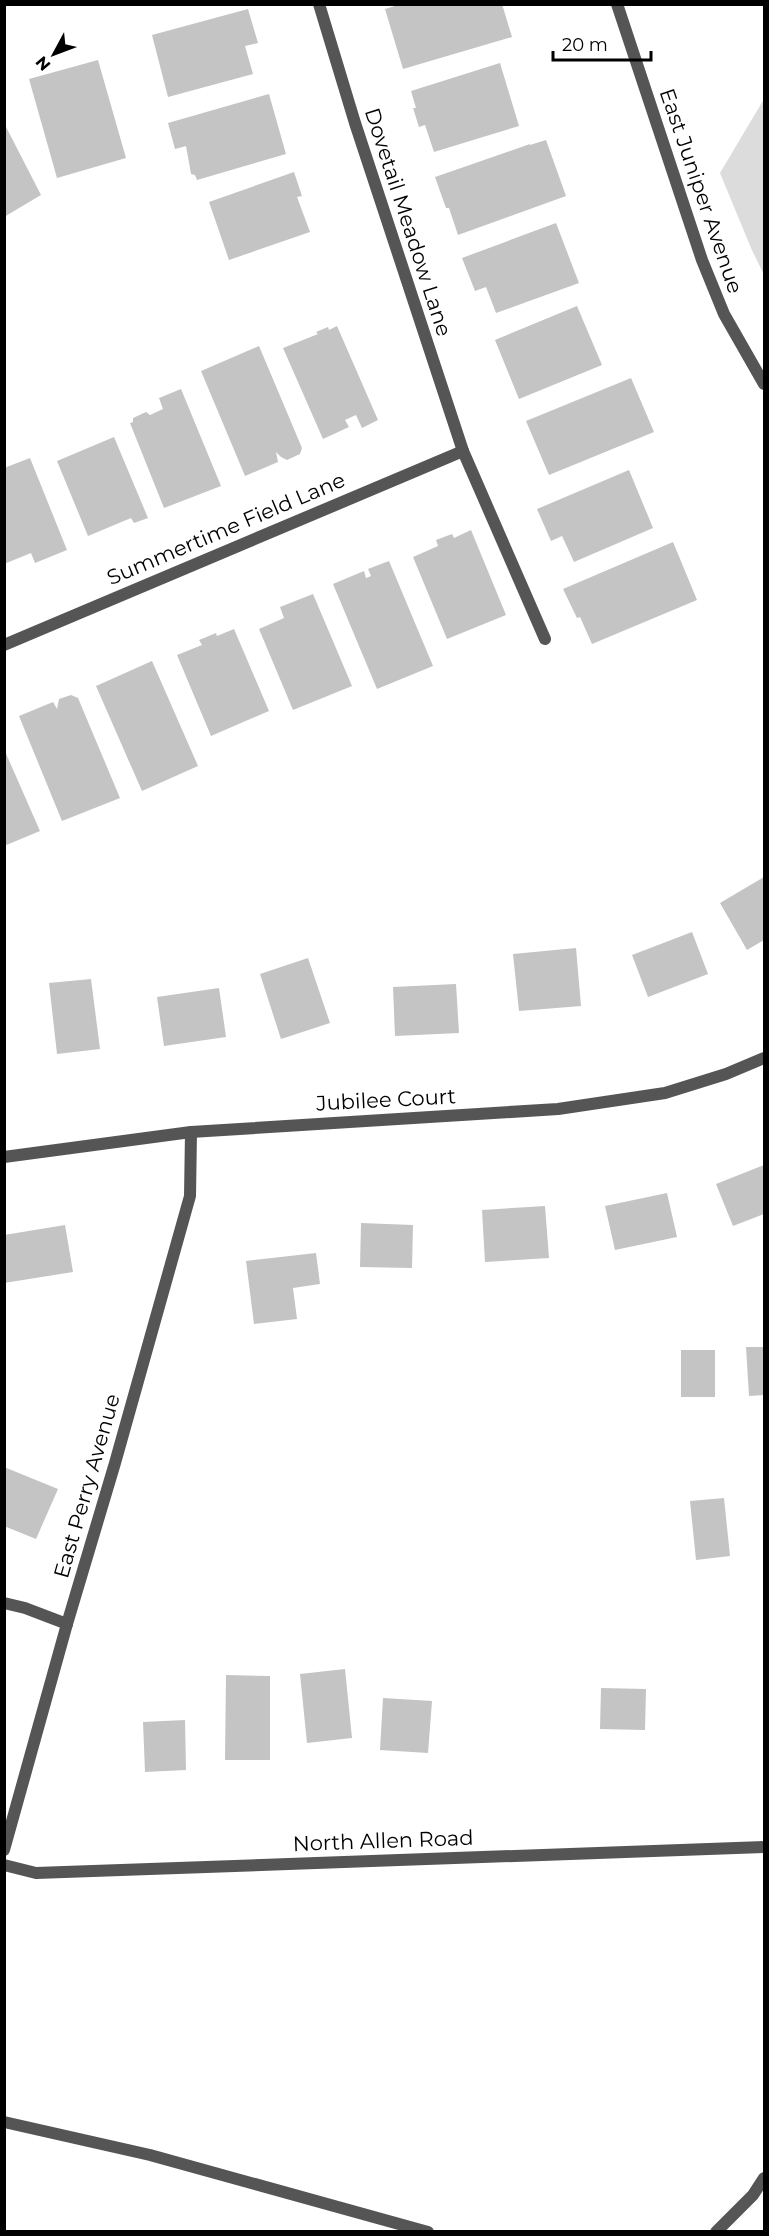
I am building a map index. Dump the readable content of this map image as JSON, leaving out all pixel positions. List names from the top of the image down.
{
  "streets": {
    "street": [
      "East Juniper Avenue",
      "Dovetail Meadow Lane",
      "Summertime Field Lane",
      "Jubilee Court",
      "East Perry Avenue",
      "North Allen Road"
    ]
  },
  "crossings": [
    ["Dovetail Meadow Lane", "Summertime Field Lane"],
    ["Jubilee Court", "East Perry Avenue"]
  ],
  "scale_bar": "20 m",
  "north": "bottom left"
}
